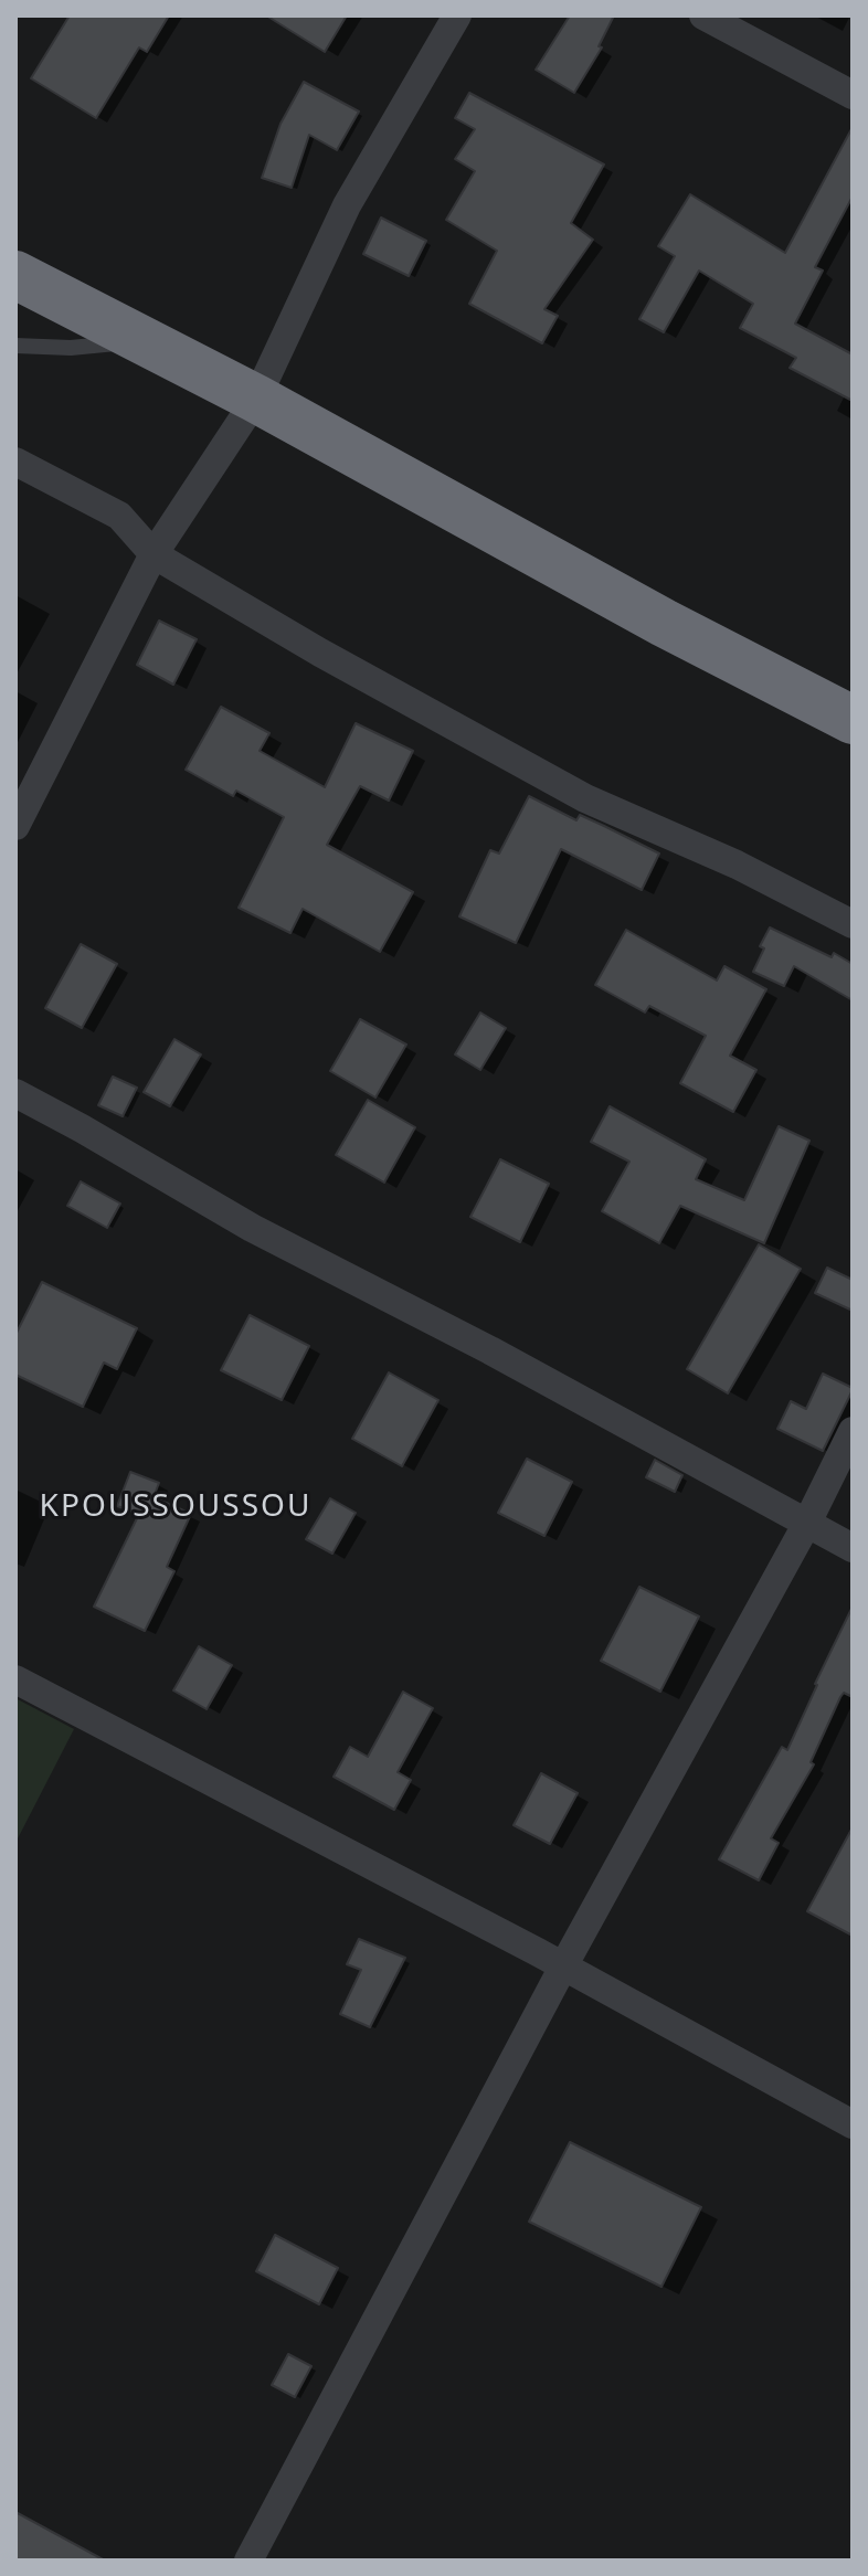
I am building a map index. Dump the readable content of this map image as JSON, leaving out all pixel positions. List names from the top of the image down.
{
  "districts": ["KPOUSSOUSSOU"]
}
